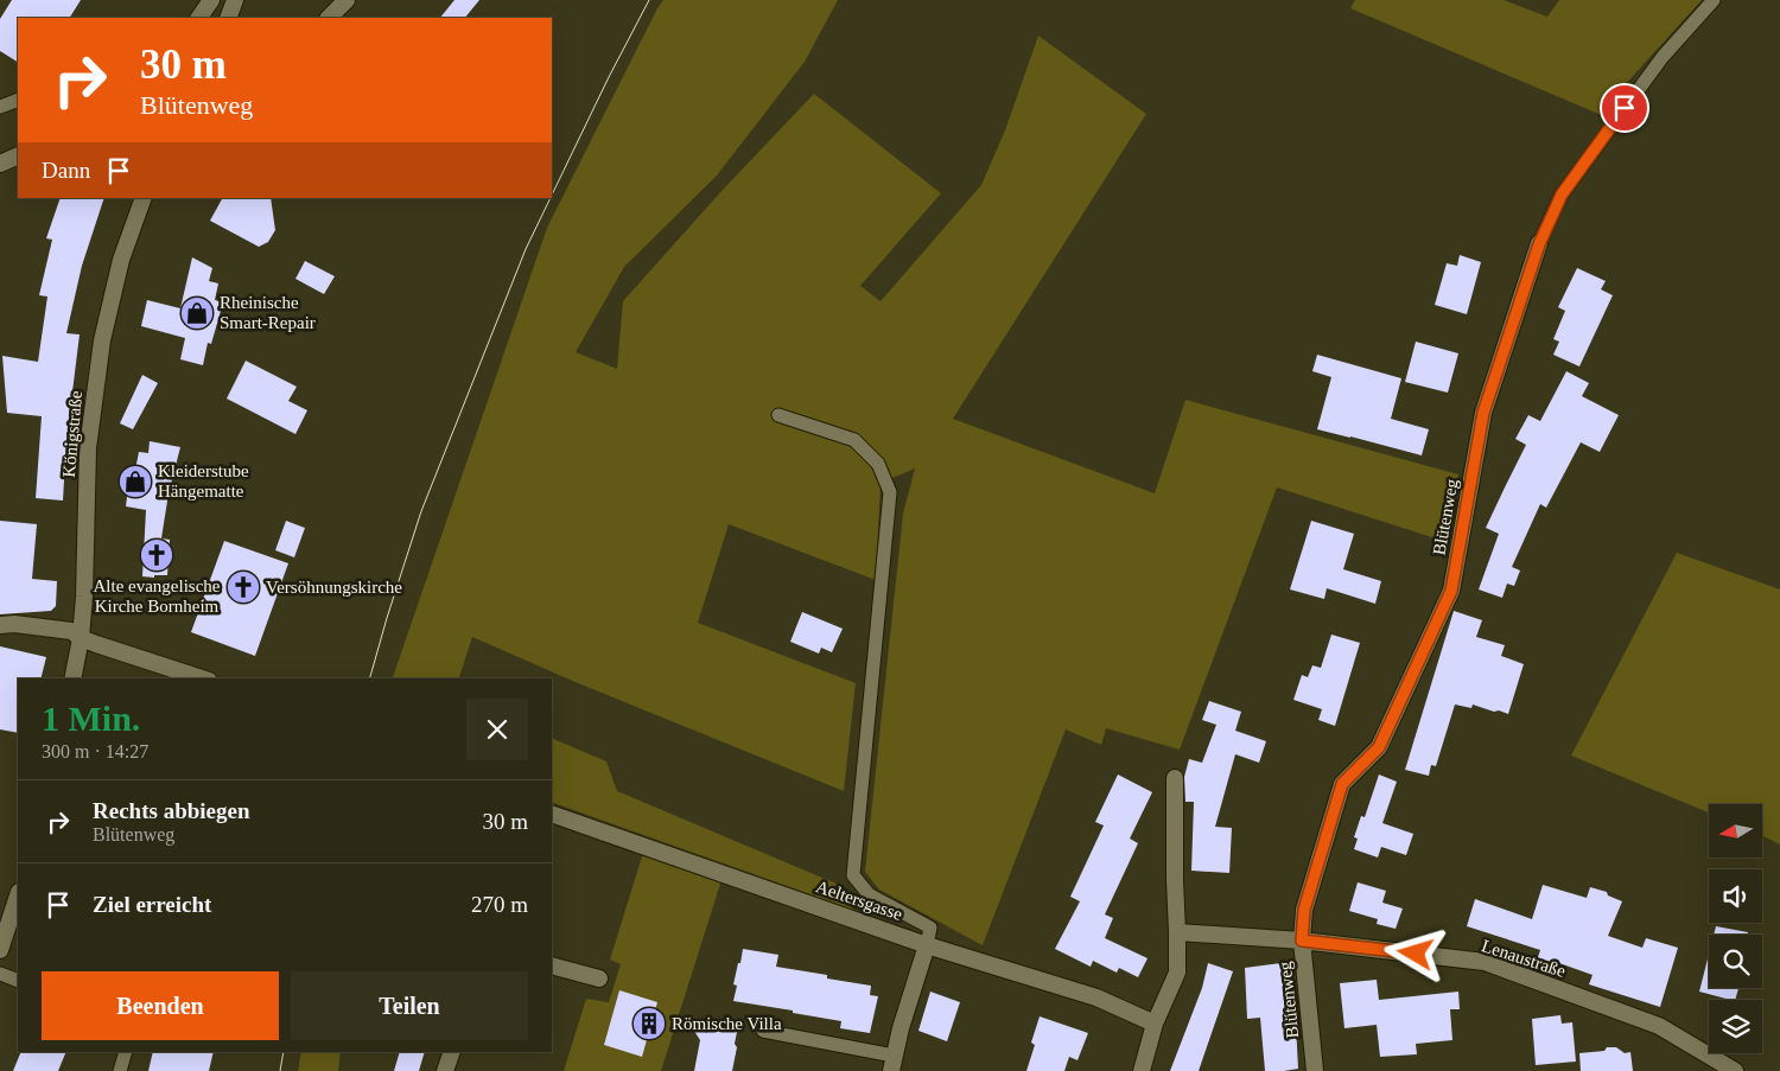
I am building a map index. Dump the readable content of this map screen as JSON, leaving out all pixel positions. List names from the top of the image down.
{
  "streets": {
    "street": [
      "Königstraße",
      "Blütenweg",
      "Aeltersgasse",
      "Lenaustraße"
    ]
  },
  "crossings": [
    ["Blütenweg", "Lenaustraße"]
  ],
  "places": {
    "shop": ["Rheinische Smart-Repair", "Kleiderstube Hängematte"],
    "church": ["Alte evangelische Kirche Bornheim", "Versöhnungskirche"],
    "building": ["Römische Villa"]
  },
  "north": "left",
  "page": {
    "turn": ["30 m", "Blütenweg"],
    "then": "Dann",
    "heading": ["1 Min.", "300 m · 14:27"],
    "list": [
      {
        "name": "Rechts abbiegen",
        "note": "Blütenweg",
        "value": "30 m"
      },
      {
        "name": "Ziel erreicht",
        "value": "270 m"
      }
    ],
    "buttons": ["Beenden", "Teilen"]
  }
}
